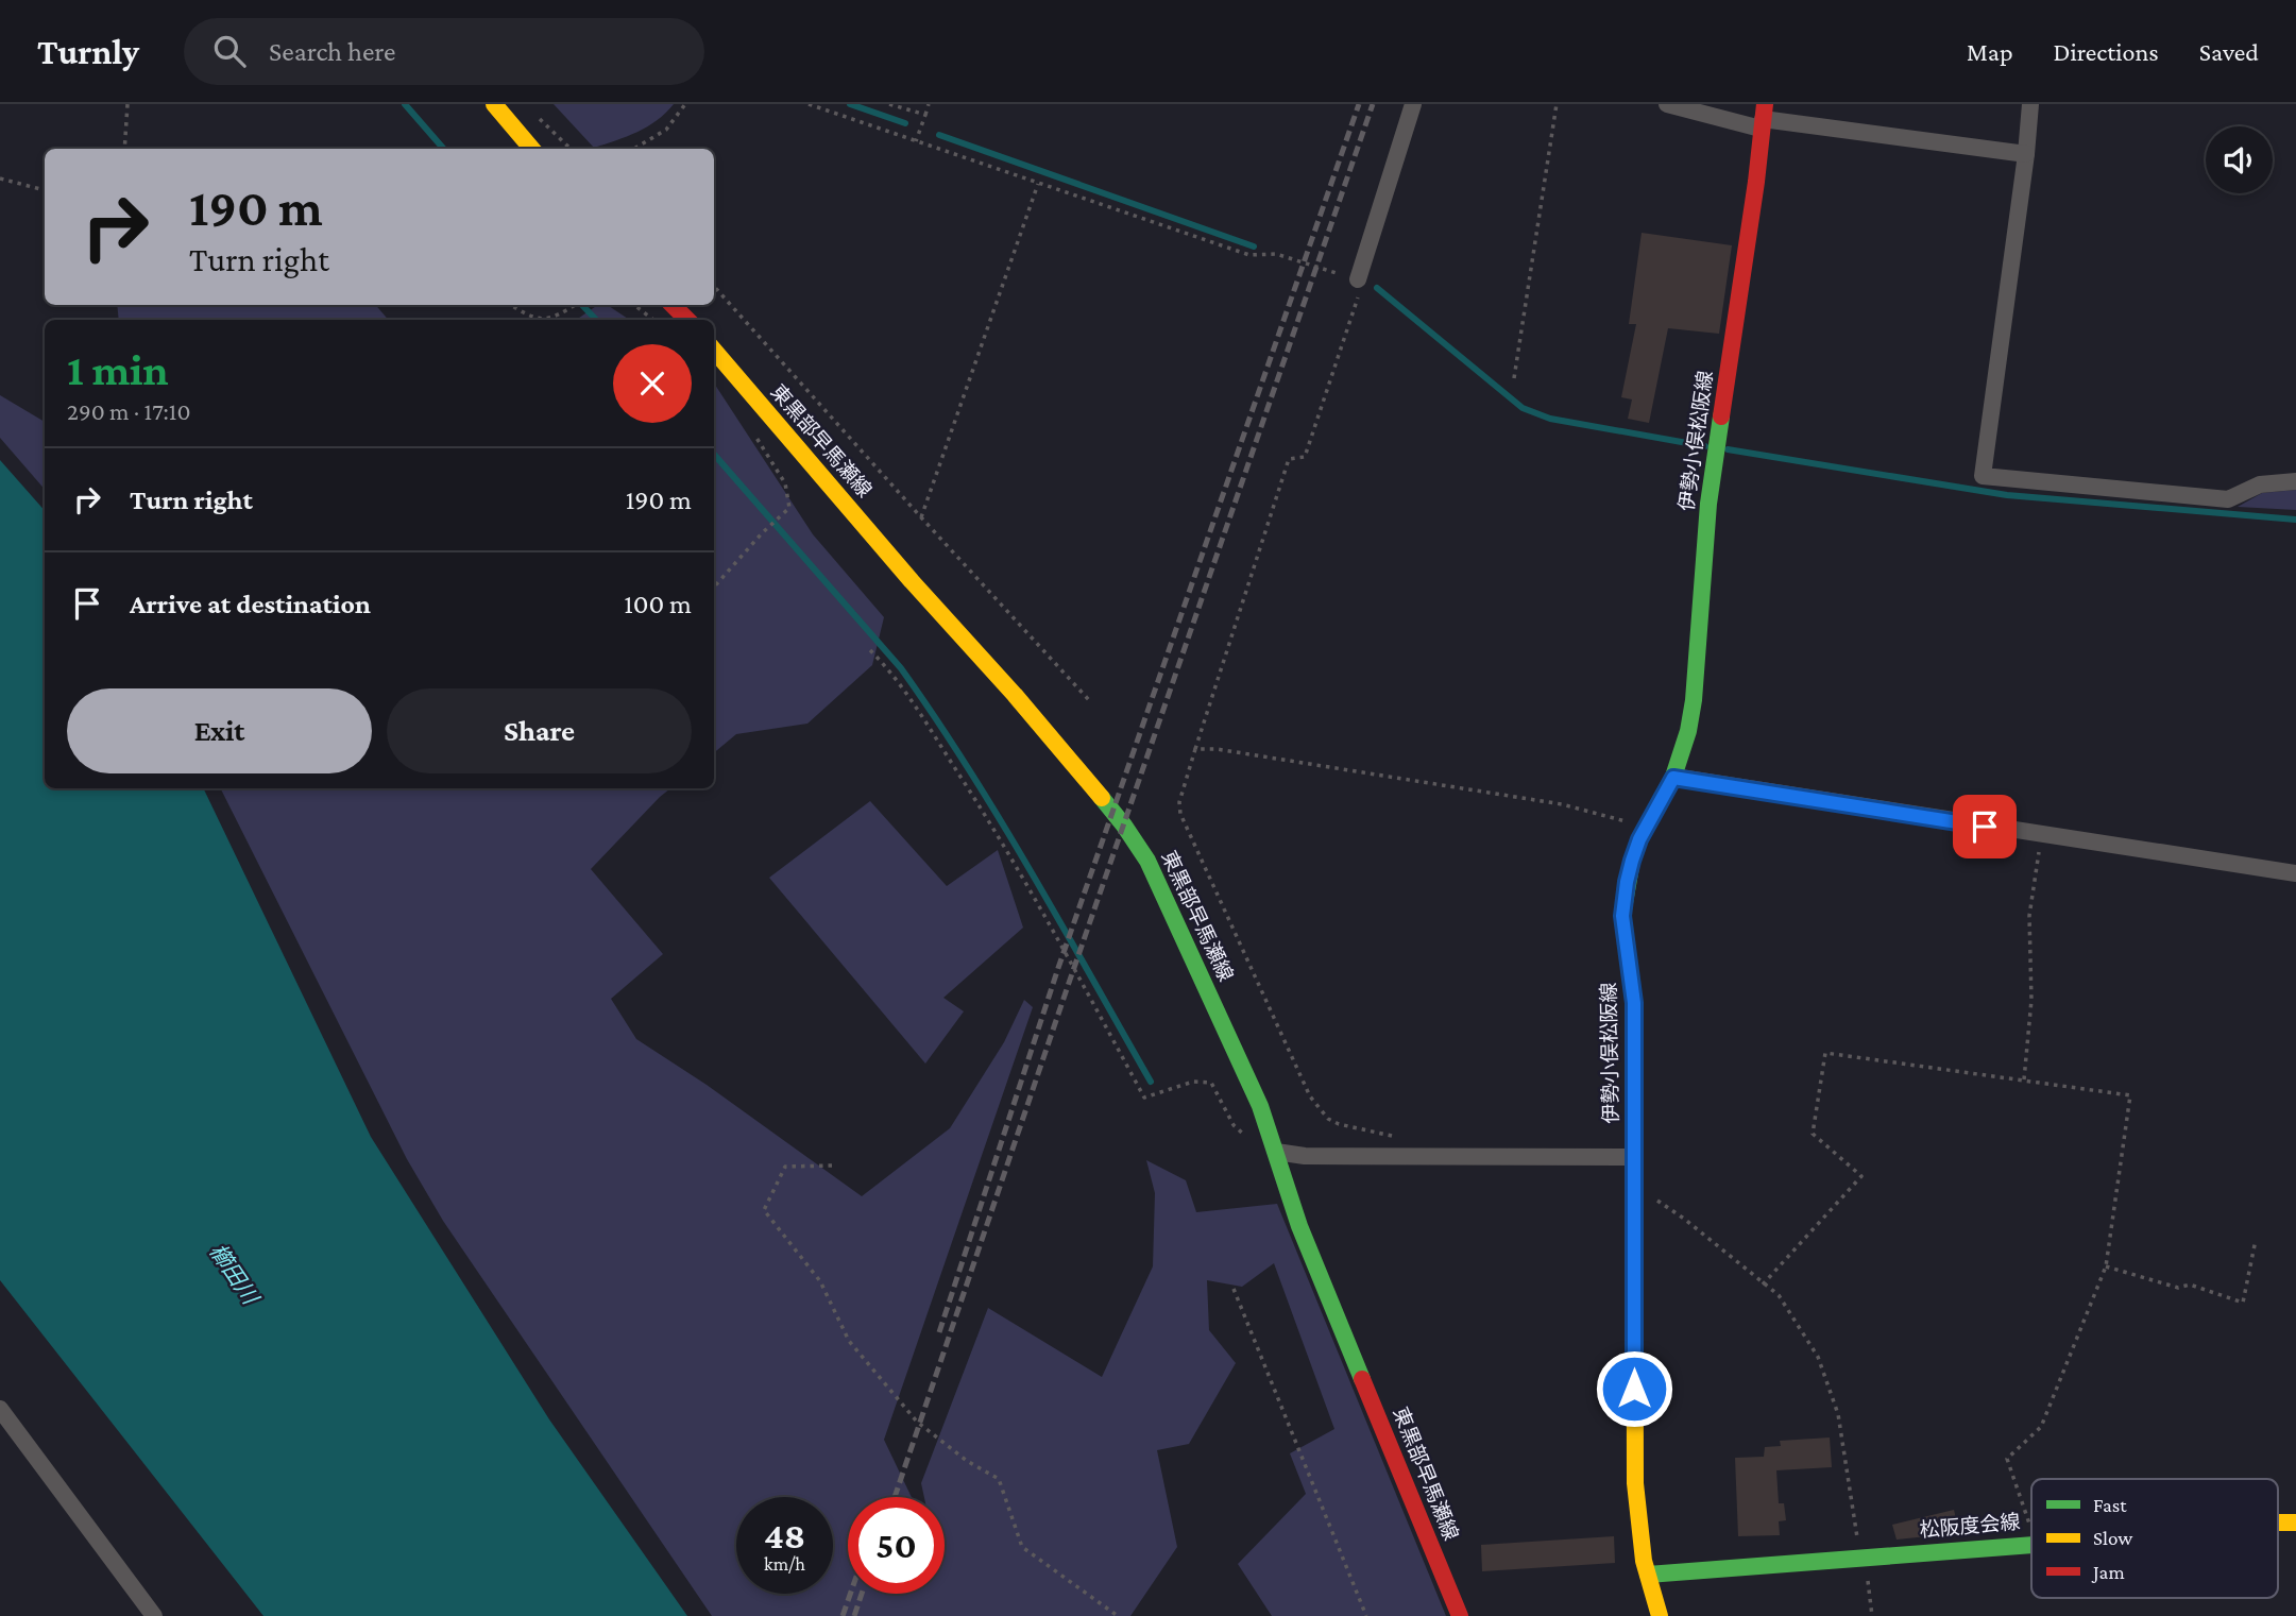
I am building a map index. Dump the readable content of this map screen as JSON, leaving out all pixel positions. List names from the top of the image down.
{
  "streets": {
    "main road": ["東黒部早馬瀬線", "伊勢小俣松阪線", "松阪度会線"]
  },
  "crossings": [
    ["伊勢小俣松阪線", "松阪度会線"]
  ],
  "water": ["櫛田川"],
  "legend": ["Fast", "Slow", "Jam"],
  "page": {
    "header": "Turnly",
    "search": "Search here",
    "nav": ["Map", "Directions", "Saved"],
    "turn": ["190 m", "Turn right"],
    "heading": ["1 min", "290 m · 17:10"],
    "list": [
      {
        "name": "Turn right",
        "value": "190 m"
      },
      {
        "name": "Arrive at destination",
        "value": "100 m"
      }
    ],
    "buttons": ["Exit", "Share"],
    "speed": "48 km/h",
    "limit": "50"
  }
}
